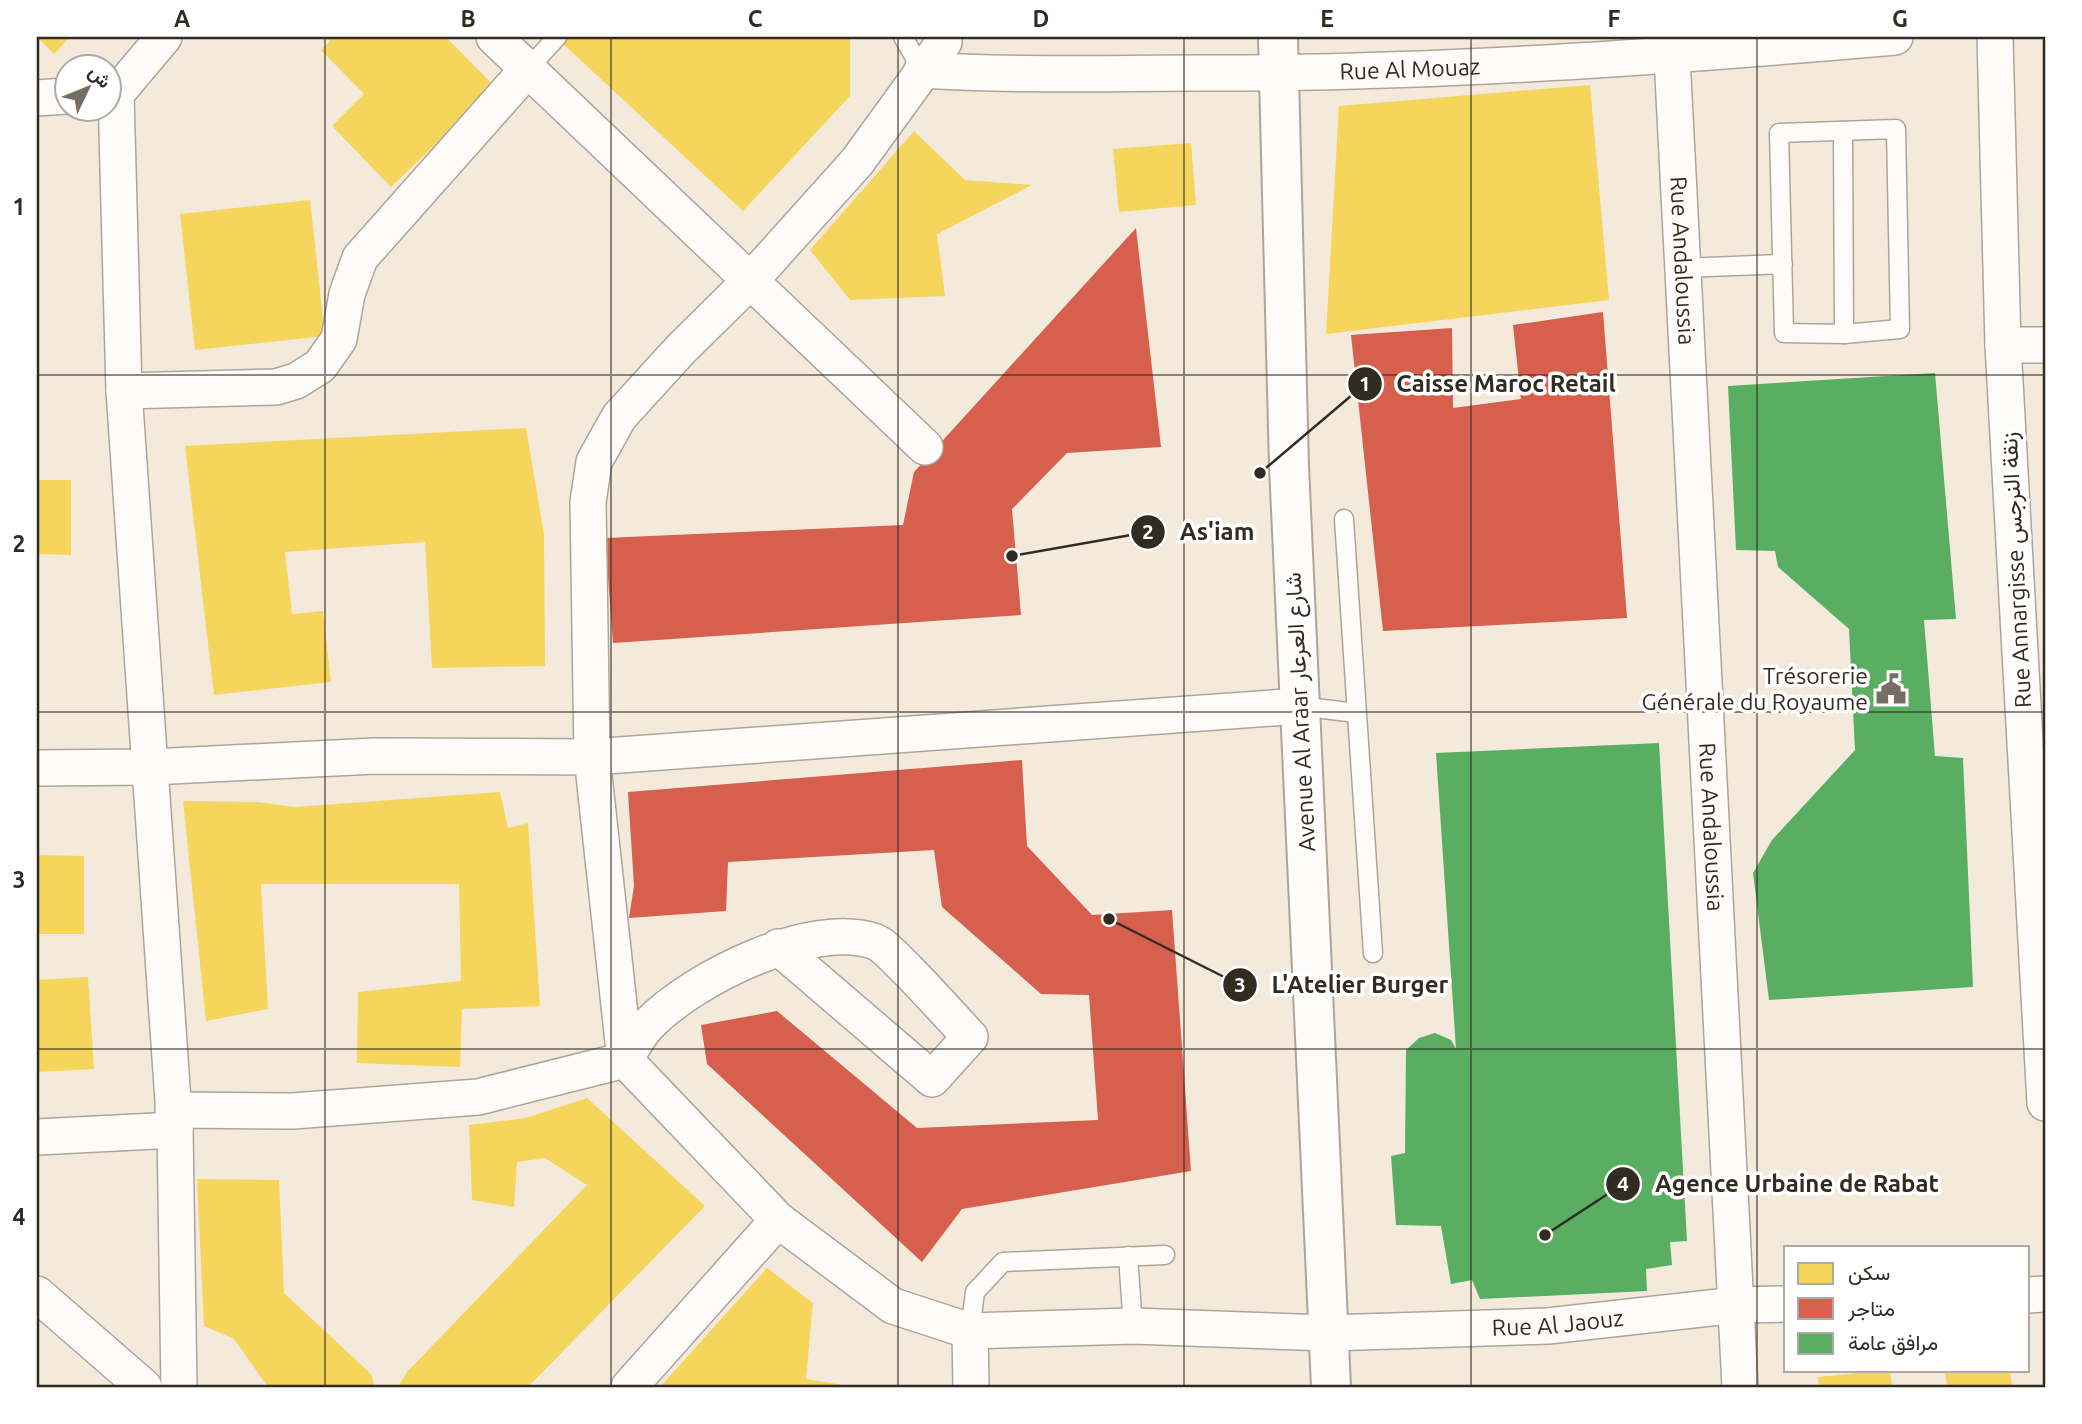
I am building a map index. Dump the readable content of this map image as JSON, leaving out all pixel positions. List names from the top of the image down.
{
  "streets": {
    "street": [
      "Rue Al Mouaz",
      "Rue Andaloussia",
      "Rue Annargisse زنقة النرجس",
      "Avenue Al Araar شارع العرعار",
      "Rue Al Jaouz"
    ]
  },
  "crossings": [
    ["Rue Al Mouaz", "Rue Andaloussia"],
    ["Rue Al Mouaz", "Avenue Al Araar شارع العرعار"],
    ["Rue Andaloussia", "Rue Al Jaouz"],
    ["Avenue Al Araar شارع العرعار", "Rue Al Jaouz"]
  ],
  "places": {
    "other": [
      "Caisse Maroc Retail",
      "As'iam",
      "L'Atelier Burger",
      "Agence Urbaine de Rabat"
    ],
    "public building": ["Trésorerie Générale du Royaume"]
  },
  "legend": ["سكن", "متاجر", "مرافق عامة"],
  "north": "top right",
  "grid": {
    "columns": [
      "A",
      "B",
      "C",
      "D",
      "E",
      "F",
      "G"
    ],
    "rows": [
      "1",
      "2",
      "3",
      "4"
    ]
  }
}
